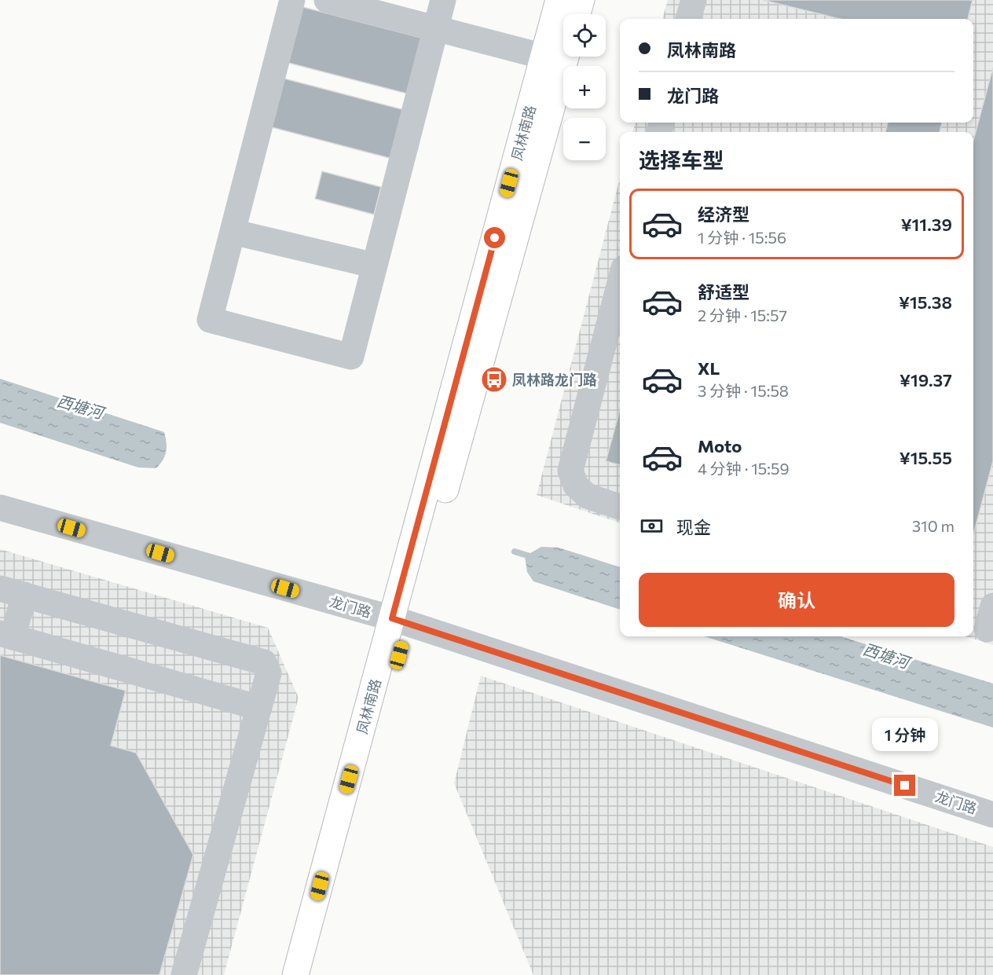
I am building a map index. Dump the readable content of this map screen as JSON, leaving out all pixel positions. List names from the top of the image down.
{
  "streets": {
    "main road": ["凤林南路"],
    "street": ["龙门路"]
  },
  "crossings": [
    ["凤林南路", "龙门路"]
  ],
  "water": ["西塘河"],
  "places": {
    "bus stop": ["凤林路龙门路"]
  },
  "page": {
    "map_buttons": ["+", "−"],
    "banner": ["凤林南路", "龙门路"],
    "heading": "选择车型",
    "list": [
      {
        "name": "经济型",
        "note": "1 分钟 · 15:56",
        "value": "¥11.39"
      },
      {
        "name": "舒适型",
        "note": "2 分钟 · 15:57",
        "value": "¥15.38"
      },
      {
        "name": "XL",
        "note": "3 分钟 · 15:58",
        "value": "¥19.37"
      },
      {
        "name": "Moto",
        "note": "4 分钟 · 15:59",
        "value": "¥15.55"
      }
    ],
    "pay": ["现金", "310 m"],
    "buttons": "确认",
    "bubble": "1 分钟"
  }
}
